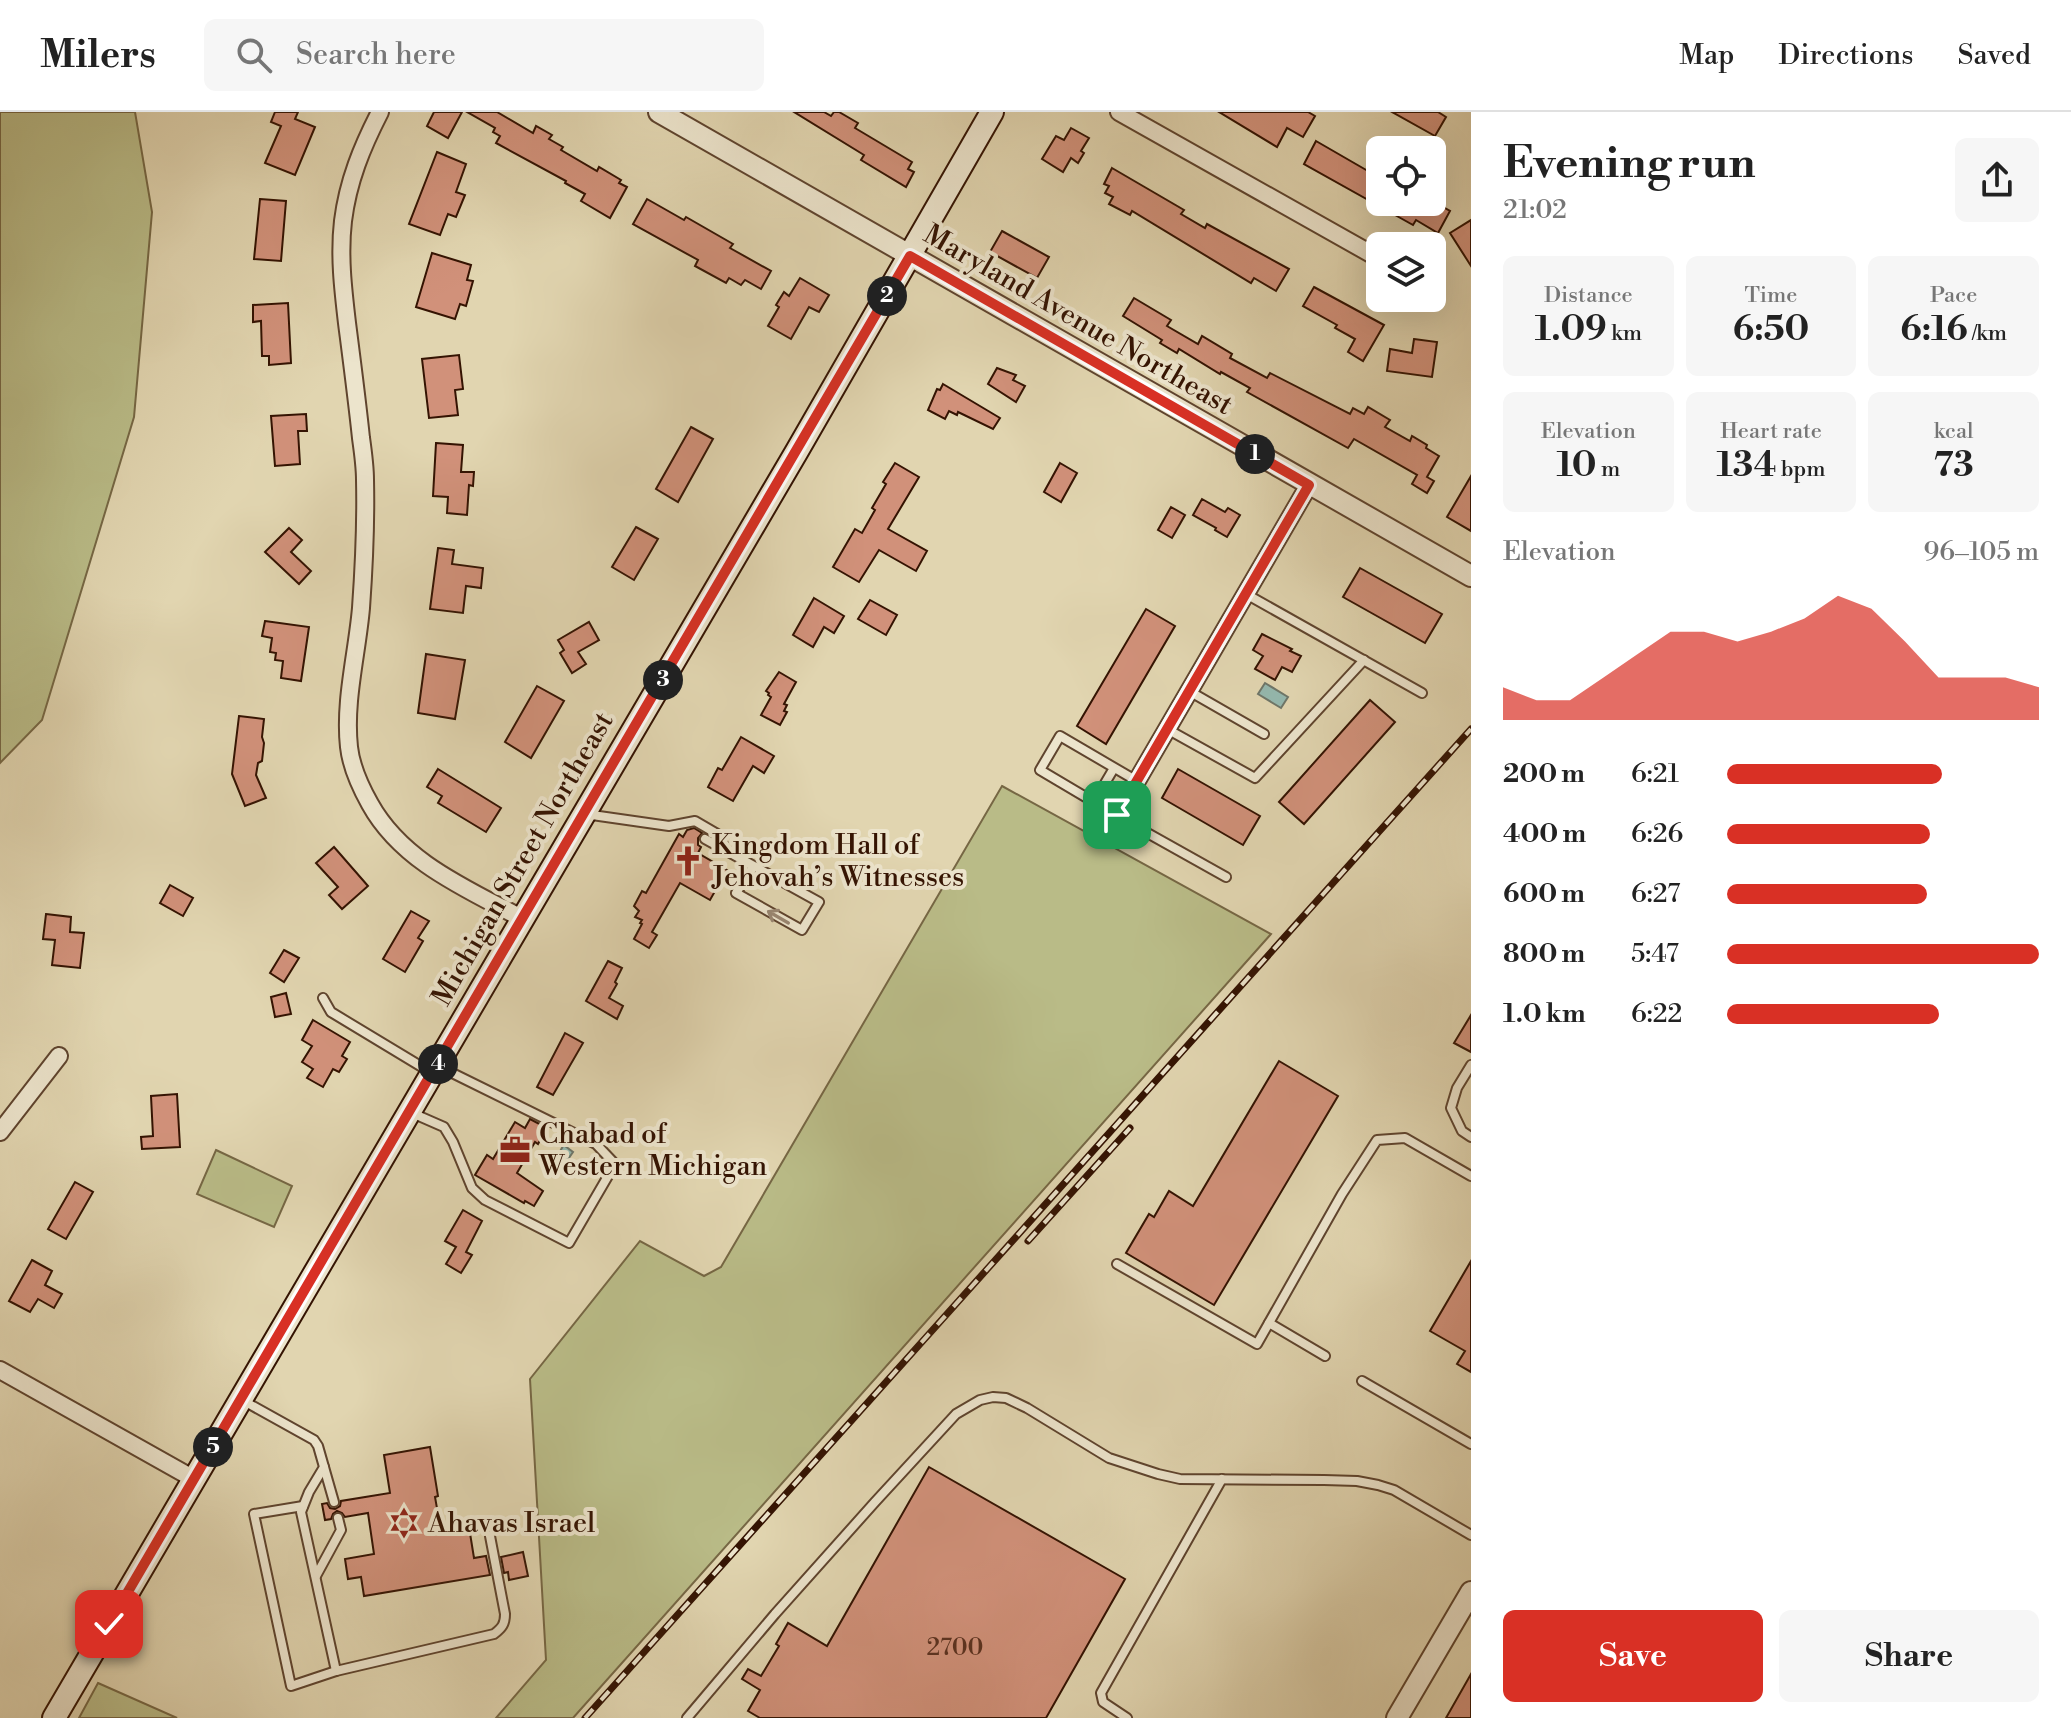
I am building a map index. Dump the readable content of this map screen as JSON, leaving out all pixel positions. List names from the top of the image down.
{
  "streets": {
    "main road": ["Michigan Street Northeast"],
    "street": ["Maryland Avenue Northeast"]
  },
  "crossings": [
    ["Maryland Avenue Northeast", "Michigan Street Northeast"]
  ],
  "places": {
    "church": ["Kingdom Hall of Jehovah’s Witnesses"],
    "office": ["Chabad of Western Michigan"],
    "synagogue": ["Ahavas Israel"]
  },
  "house_numbers": ["2700"],
  "page": {
    "header": "Milers",
    "search": "Search here",
    "nav": ["Map", "Directions", "Saved"],
    "heading": ["Evening run", "21:02"],
    "stats": [
      ["Distance", "1.09 km"],
      ["Time", "6:50"],
      ["Pace", "6:16 /km"],
      ["Elevation", "10 m"],
      ["Heart rate", "134 bpm"],
      ["kcal", "73"]
    ],
    "pins": [
      "2",
      "1",
      "3",
      "4",
      "5"
    ],
    "chart": ["Elevation", "96–105 m"],
    "list": [
      {
        "name": "200 m",
        "note": "6:21"
      },
      {
        "name": "400 m",
        "note": "6:26"
      },
      {
        "name": "600 m",
        "note": "6:27"
      },
      {
        "name": "800 m",
        "note": "5:47"
      },
      {
        "name": "1.0 km",
        "note": "6:22"
      }
    ],
    "buttons": ["Save", "Share"]
  }
}
